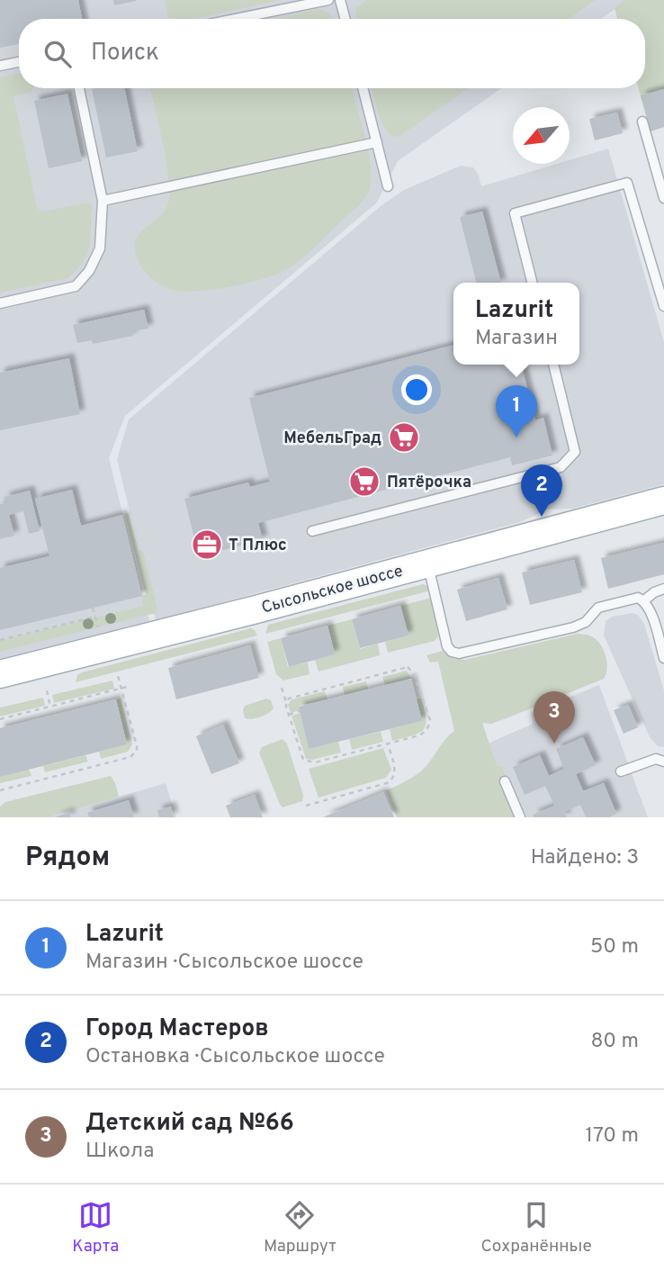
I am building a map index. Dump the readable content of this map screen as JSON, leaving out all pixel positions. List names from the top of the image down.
{
  "streets": {
    "main road": ["Сысольское шоссе"]
  },
  "places": {
    "supermarket": ["МебельГрад", "Пятёрочка"],
    "office": ["Т Плюс"]
  },
  "north": "bottom left",
  "page": {
    "search": "Поиск",
    "popup": ["Lazurit", "Магазин"],
    "pins": ["1", "2", "3"],
    "heading": ["Рядом", "Найдено: 3"],
    "list": [
      {
        "mark": "1",
        "name": "Lazurit",
        "note": "Магазин · Сысольское шоссе",
        "value": "50 m"
      },
      {
        "mark": "2",
        "name": "Город Мастеров",
        "note": "Остановка · Сысольское шоссе",
        "value": "80 m"
      },
      {
        "mark": "3",
        "name": "Детский сад №66",
        "note": "Школа",
        "value": "170 m"
      }
    ],
    "nav": ["Карта", "Маршрут", "Сохранённые"]
  }
}
